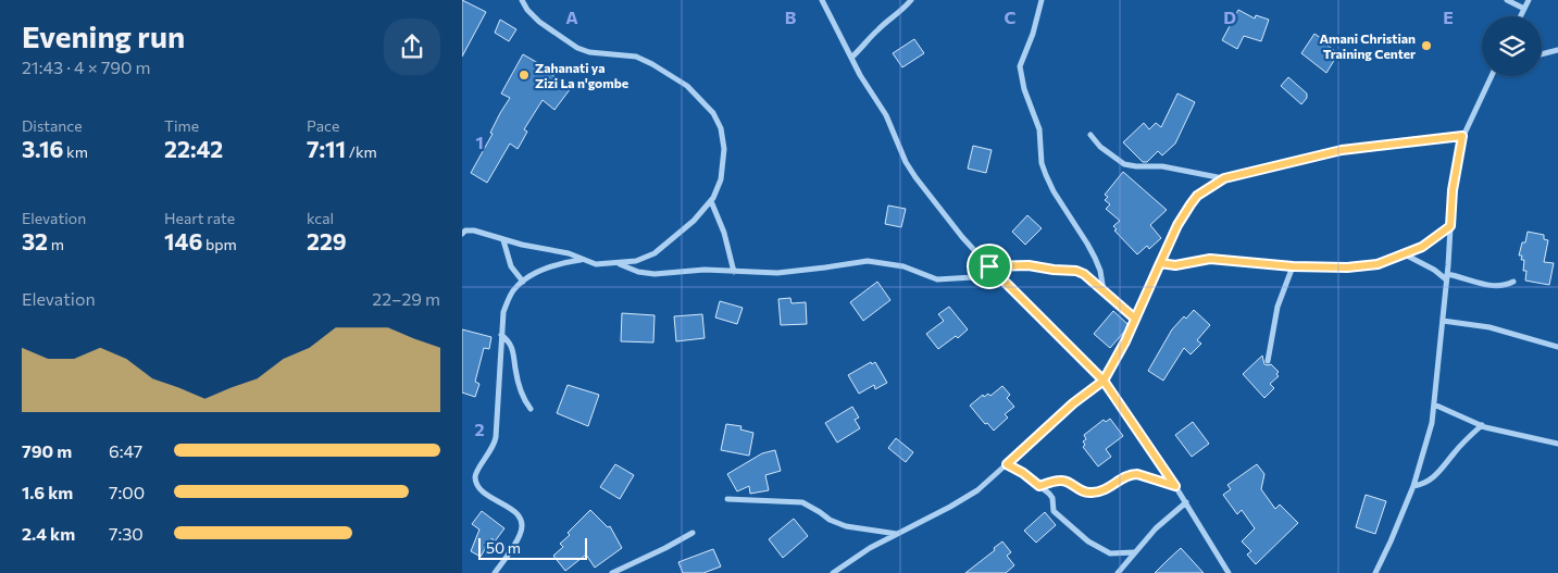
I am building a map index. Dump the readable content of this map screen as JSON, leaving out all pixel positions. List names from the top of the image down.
{
  "places": ["Amani Christian Training Center", "Zahanati ya Zizi La n'gombe"],
  "scale_bar": "50 m",
  "page": {
    "heading": ["Evening run", "21:43 · 4 × 790 m"],
    "stats": [
      ["Distance", "3.16 km"],
      ["Time", "22:42"],
      ["Pace", "7:11 /km"],
      ["Elevation", "32 m"],
      ["Heart rate", "146 bpm"],
      ["kcal", "229"]
    ],
    "chart": ["Elevation", "22–29 m"],
    "list": [
      {
        "name": "790 m",
        "note": "6:47"
      },
      {
        "name": "1.6 km",
        "note": "7:00"
      },
      {
        "name": "2.4 km",
        "note": "7:30"
      }
    ],
    "scale": "50 m"
  },
  "grid": {
    "columns": [
      "A",
      "B",
      "C",
      "D",
      "E"
    ],
    "rows": ["1", "2"]
  }
}
